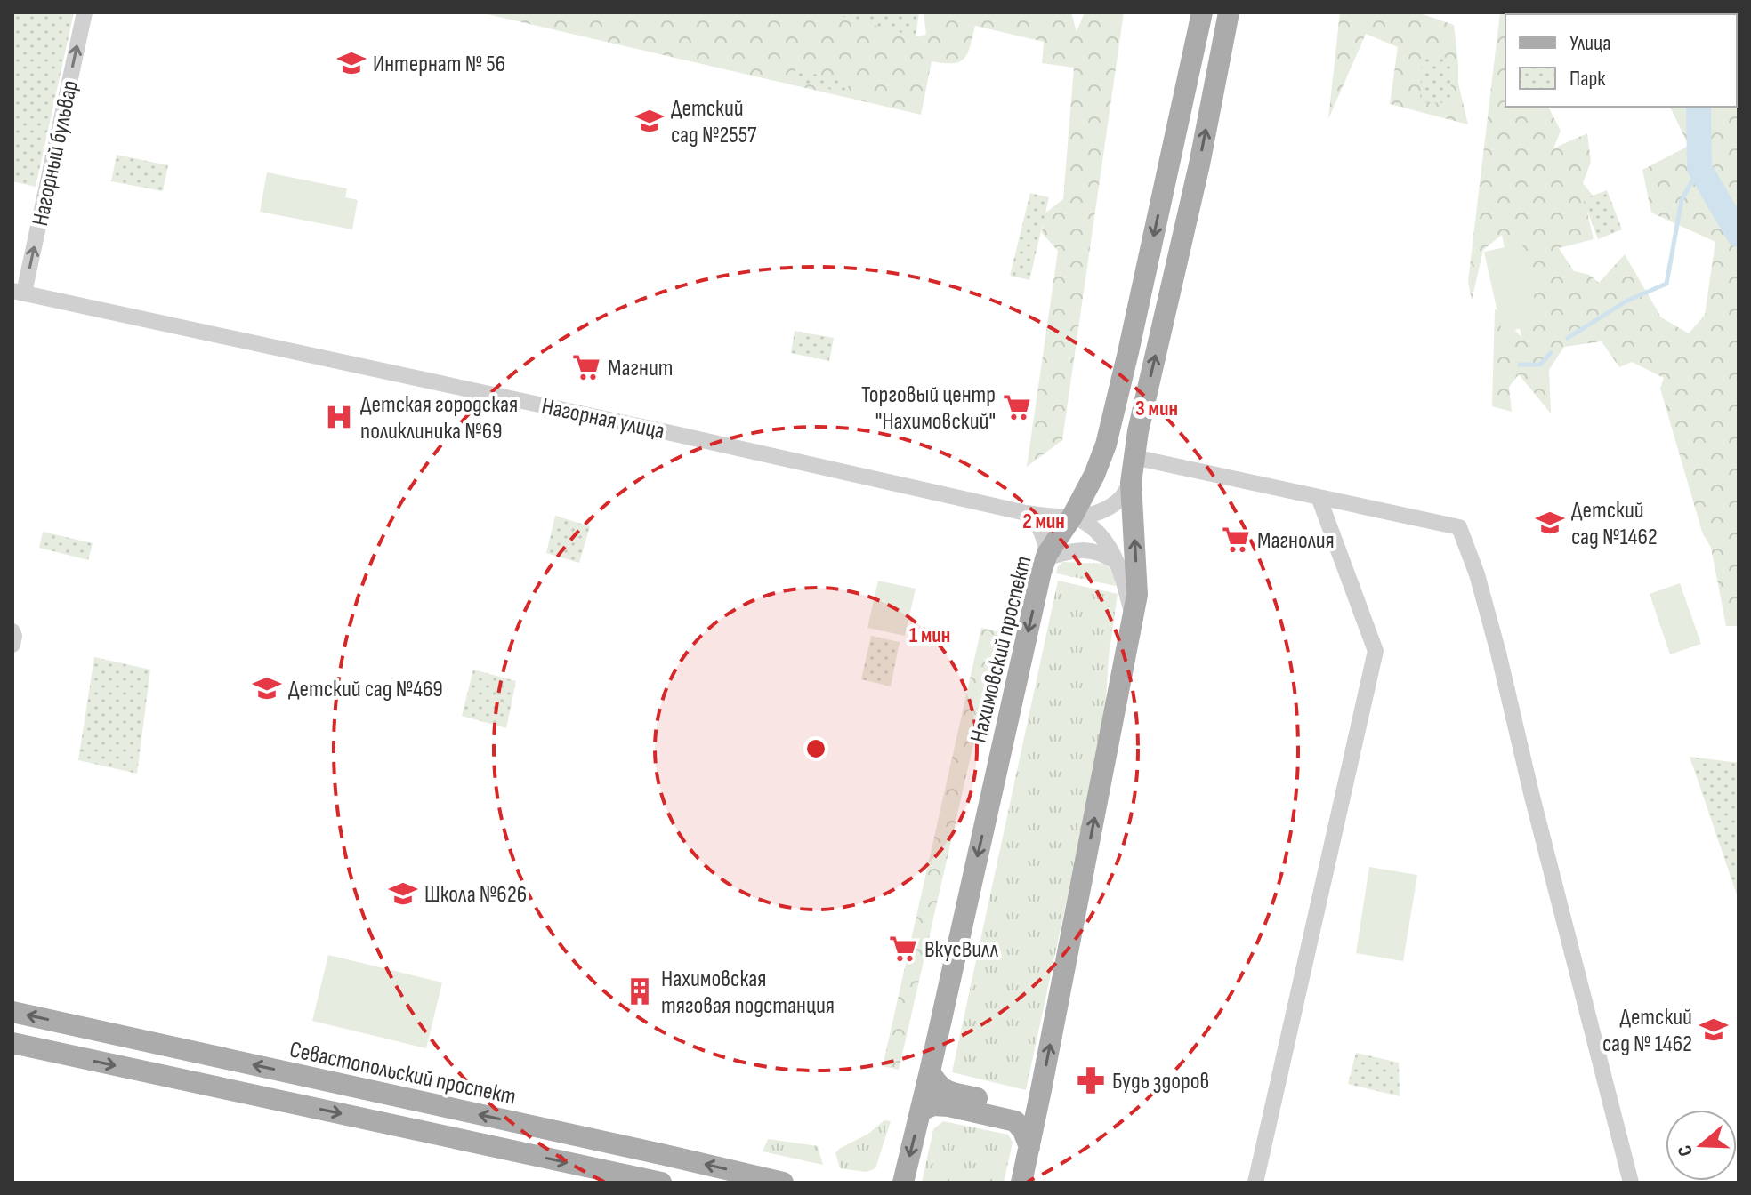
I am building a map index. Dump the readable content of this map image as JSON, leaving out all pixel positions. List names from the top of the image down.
{
  "streets": {
    "main road": ["Нахимовский проспект", "Севастопольский проспект"],
    "street": ["Нагорный бульвар", "Нагорная улица"]
  },
  "crossings": [
    ["Нагорный бульвар", "Нагорная улица"],
    ["Нагорная улица", "Нахимовский проспект"]
  ],
  "one_way": ["Нагорный бульвар"],
  "places": {
    "school or university": [
      "Интернат № 56",
      "Детский сад №2557",
      "Детский сад №1462",
      "Детский сад №469",
      "Школа №626",
      "Детский сад № 1462"
    ],
    "supermarket": [
      "Магнит",
      "Торговый центр \"Нахимовский\"",
      "Магнолия",
      "ВкусВилл"
    ],
    "hospital": ["Детская городская поликлиника №69"],
    "building": ["Нахимовская тяговая подстанция"],
    "pharmacy": ["Будь здоров"]
  },
  "legend": ["Улица", "Парк"],
  "north": "left",
  "rings": ["3 мин", "2 мин", "1 мин"]
}
